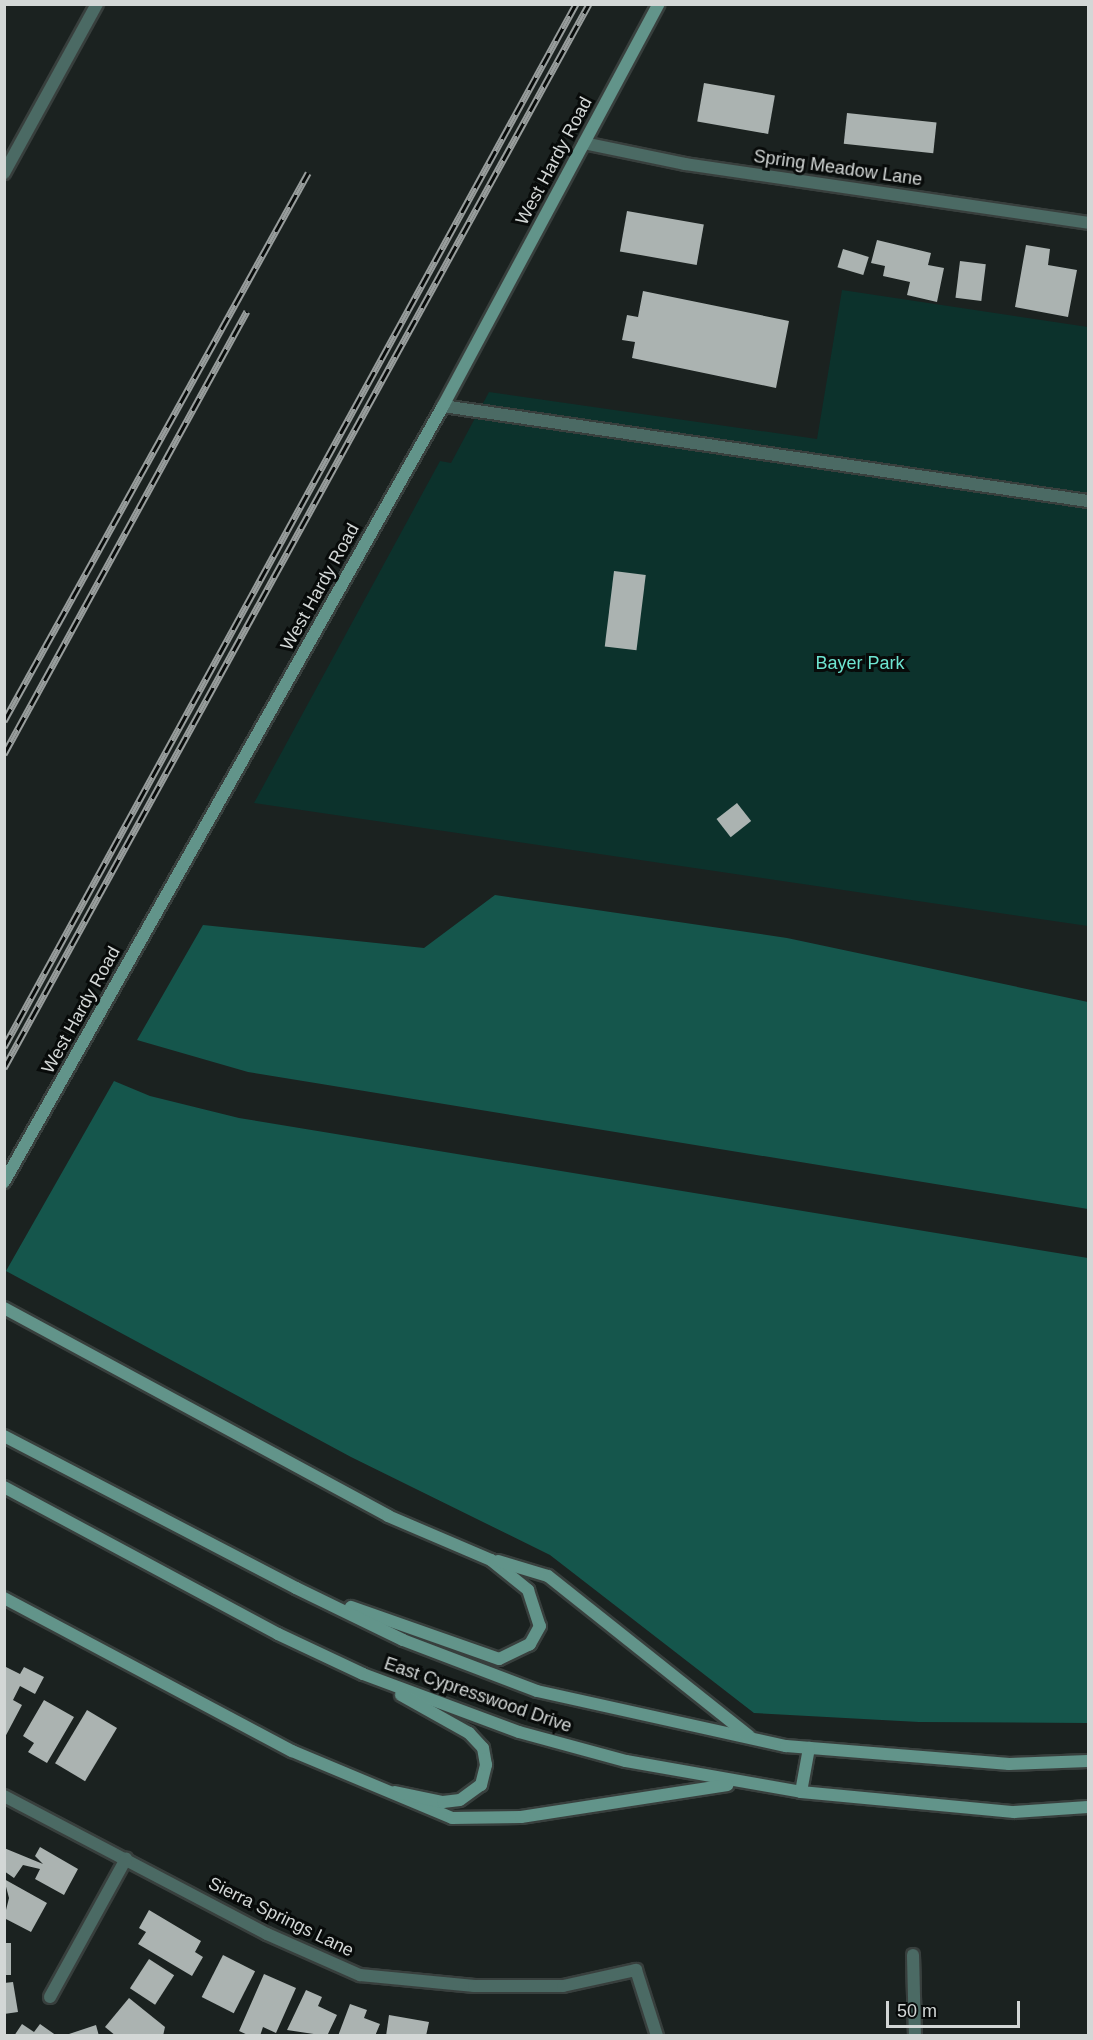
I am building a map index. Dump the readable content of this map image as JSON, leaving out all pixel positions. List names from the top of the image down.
{
  "streets": {
    "main road": ["West Hardy Road", "East Cypresswood Drive"],
    "street": ["Spring Meadow Lane", "Sierra Springs Lane"]
  },
  "crossings": [
    ["West Hardy Road", "Spring Meadow Lane"]
  ],
  "parks": ["Bayer Park"],
  "scale_bar": "50 m"
}
